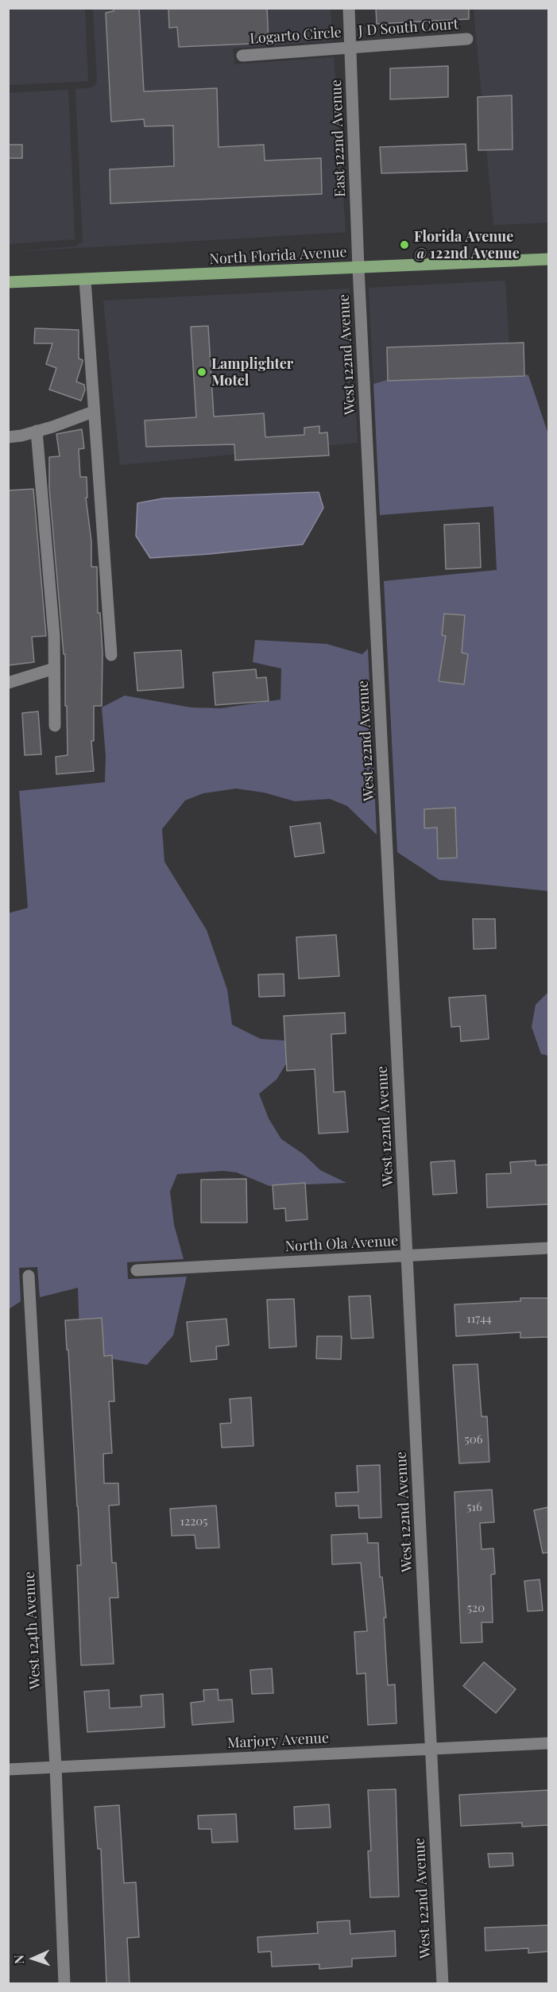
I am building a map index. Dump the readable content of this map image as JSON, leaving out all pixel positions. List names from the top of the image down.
{
  "streets": {
    "main road": ["North Florida Avenue"],
    "street": [
      "J D South Court",
      "Logarto Circle",
      "East 122nd Avenue",
      "West 122nd Avenue",
      "North Ola Avenue",
      "West 124th Avenue",
      "Marjory Avenue"
    ]
  },
  "crossings": [
    ["J D South Court", "Logarto Circle"],
    ["J D South Court", "East 122nd Avenue"],
    ["Logarto Circle", "East 122nd Avenue"],
    ["East 122nd Avenue", "North Florida Avenue"],
    ["East 122nd Avenue", "West 122nd Avenue"],
    ["North Florida Avenue", "West 122nd Avenue"],
    ["West 122nd Avenue", "North Ola Avenue"],
    ["West 122nd Avenue", "Marjory Avenue"],
    ["West 124th Avenue", "Marjory Avenue"]
  ],
  "places": ["Florida Avenue @ 122nd Avenue", "Lamplighter Motel"],
  "house_numbers": [
    "11744",
    "506",
    "516",
    "12205",
    "520"
  ],
  "north": "left"
}
